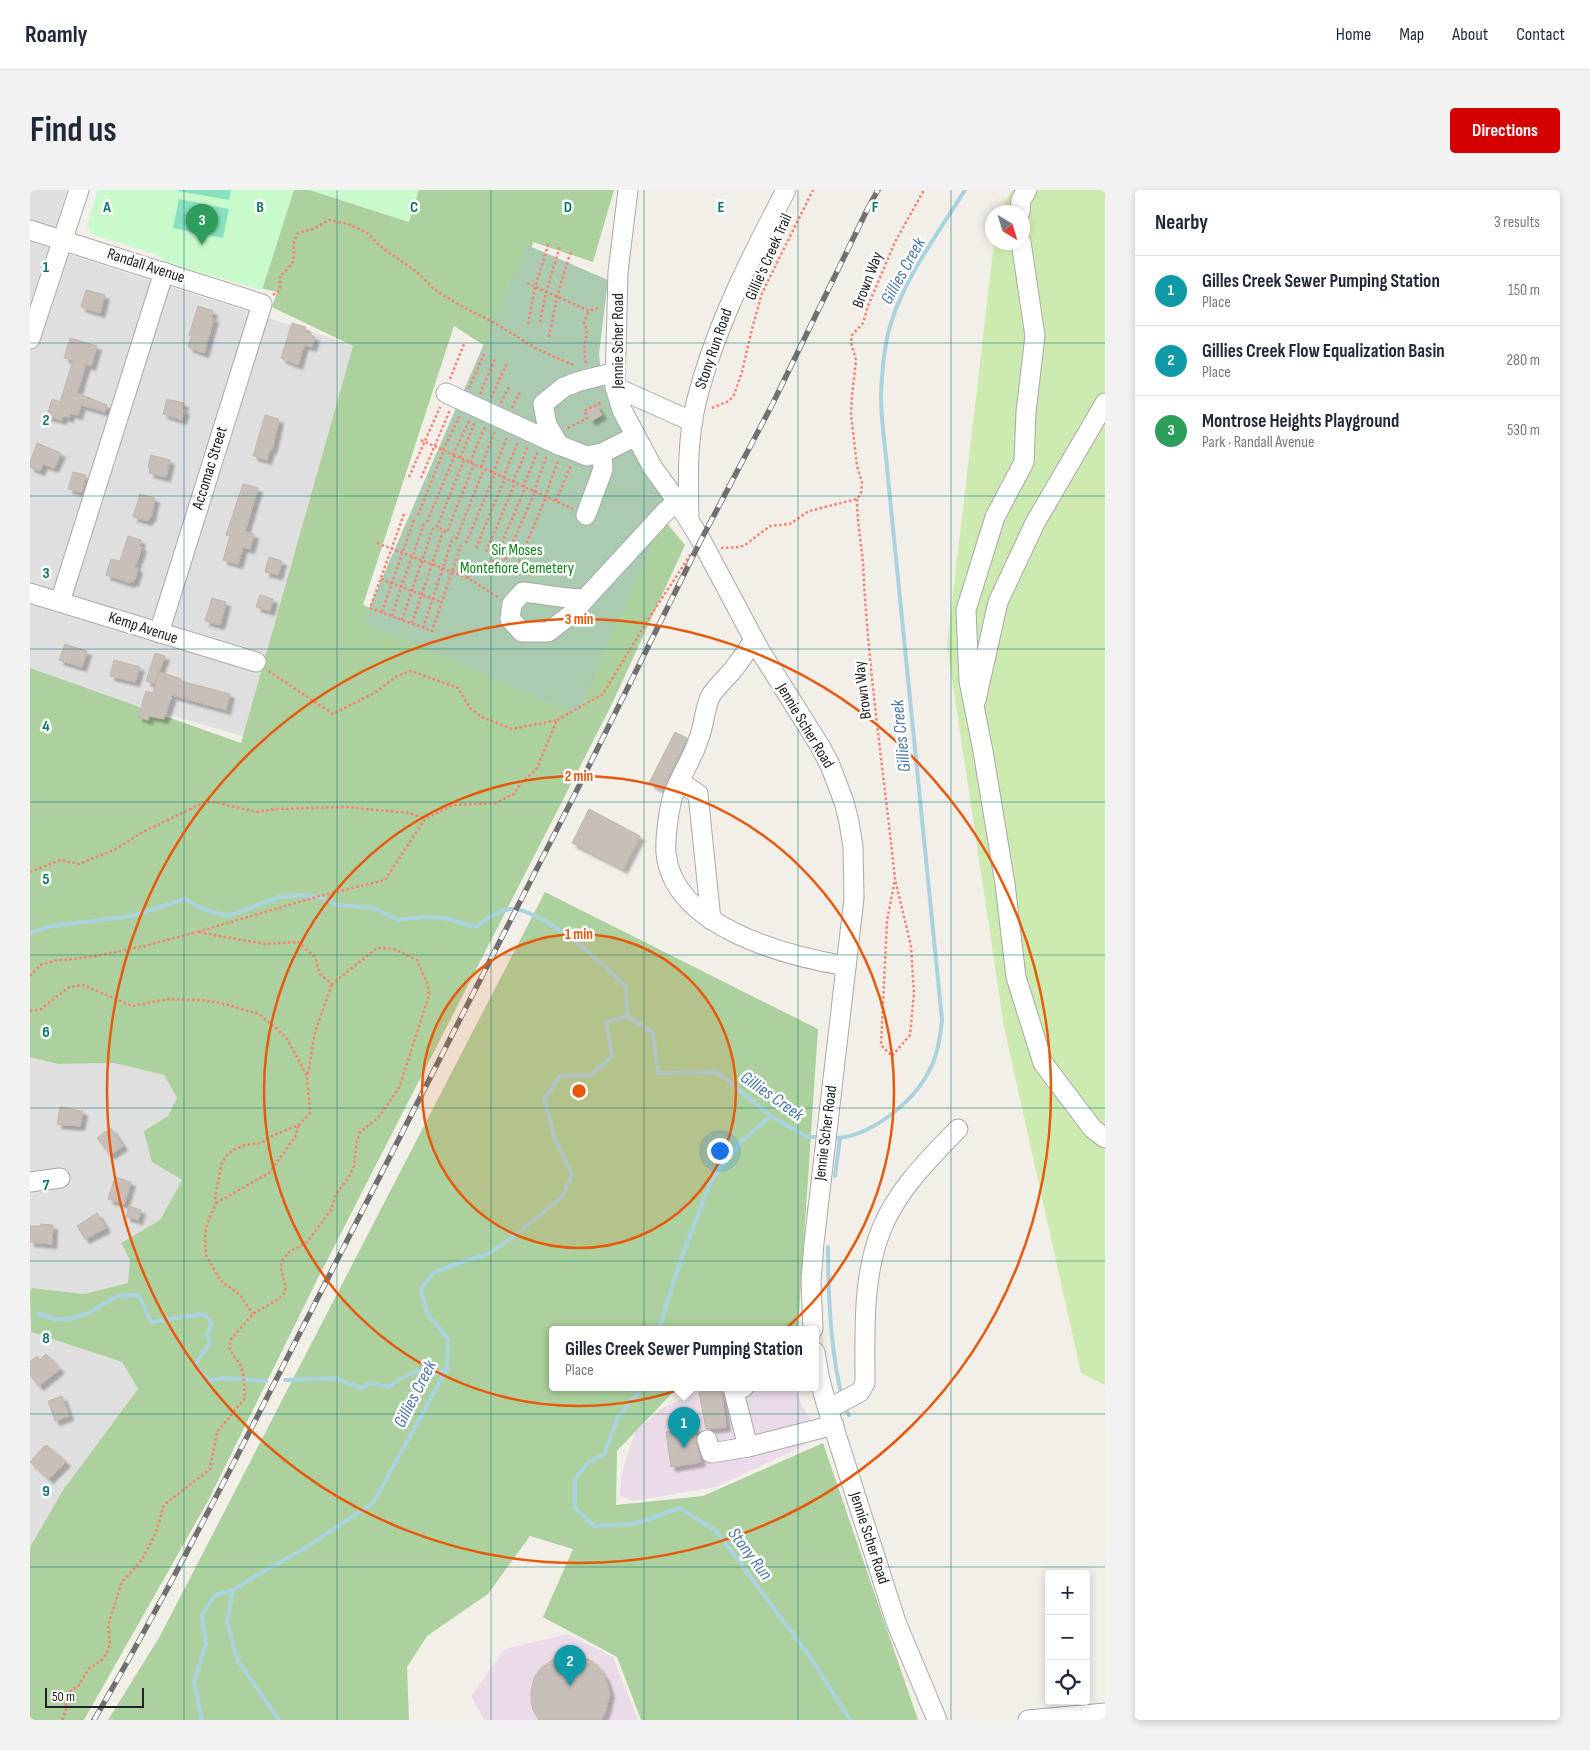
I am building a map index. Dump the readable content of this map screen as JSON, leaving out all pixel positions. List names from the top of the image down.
{
  "streets": {
    "street": [
      "Randall Avenue",
      "Jennie Scher Road",
      "Stony Run Road",
      "Accomac Street",
      "Kemp Avenue"
    ],
    "path": ["Gillie's Creek Trail", "Brown Way"]
  },
  "crossings": [
    ["Randall Avenue", "Accomac Street"],
    ["Jennie Scher Road", "Stony Run Road"],
    ["Accomac Street", "Kemp Avenue"]
  ],
  "water": ["Gillies Creek", "Stony Run"],
  "parks": ["Sir Moses Montefiore Cemetery"],
  "scale_bar": "50 m",
  "north": "bottom right",
  "page": {
    "header": "Roamly",
    "nav": [
      "Home",
      "Map",
      "About",
      "Contact"
    ],
    "buttons": "Directions",
    "title": "Find us",
    "heading": ["Nearby", "3 results"],
    "pins": ["3", "1", "2"],
    "list": [
      {
        "mark": "1",
        "name": "Gilles Creek Sewer Pumping Station",
        "note": "Place",
        "value": "150 m"
      },
      {
        "mark": "2",
        "name": "Gillies Creek Flow Equalization Basin",
        "note": "Place",
        "value": "280 m"
      },
      {
        "mark": "3",
        "name": "Montrose Heights Playground",
        "note": "Park · Randall Avenue",
        "value": "530 m"
      }
    ],
    "popup": ["Gilles Creek Sewer Pumping Station", "Place"],
    "map_buttons": ["+", "−"],
    "scale": "50 m"
  },
  "grid": {
    "columns": [
      "A",
      "B",
      "C",
      "D",
      "E",
      "F"
    ],
    "rows": [
      "1",
      "2",
      "3",
      "4",
      "5",
      "6",
      "7",
      "8",
      "9"
    ]
  },
  "rings": ["3 min", "2 min", "1 min"]
}
